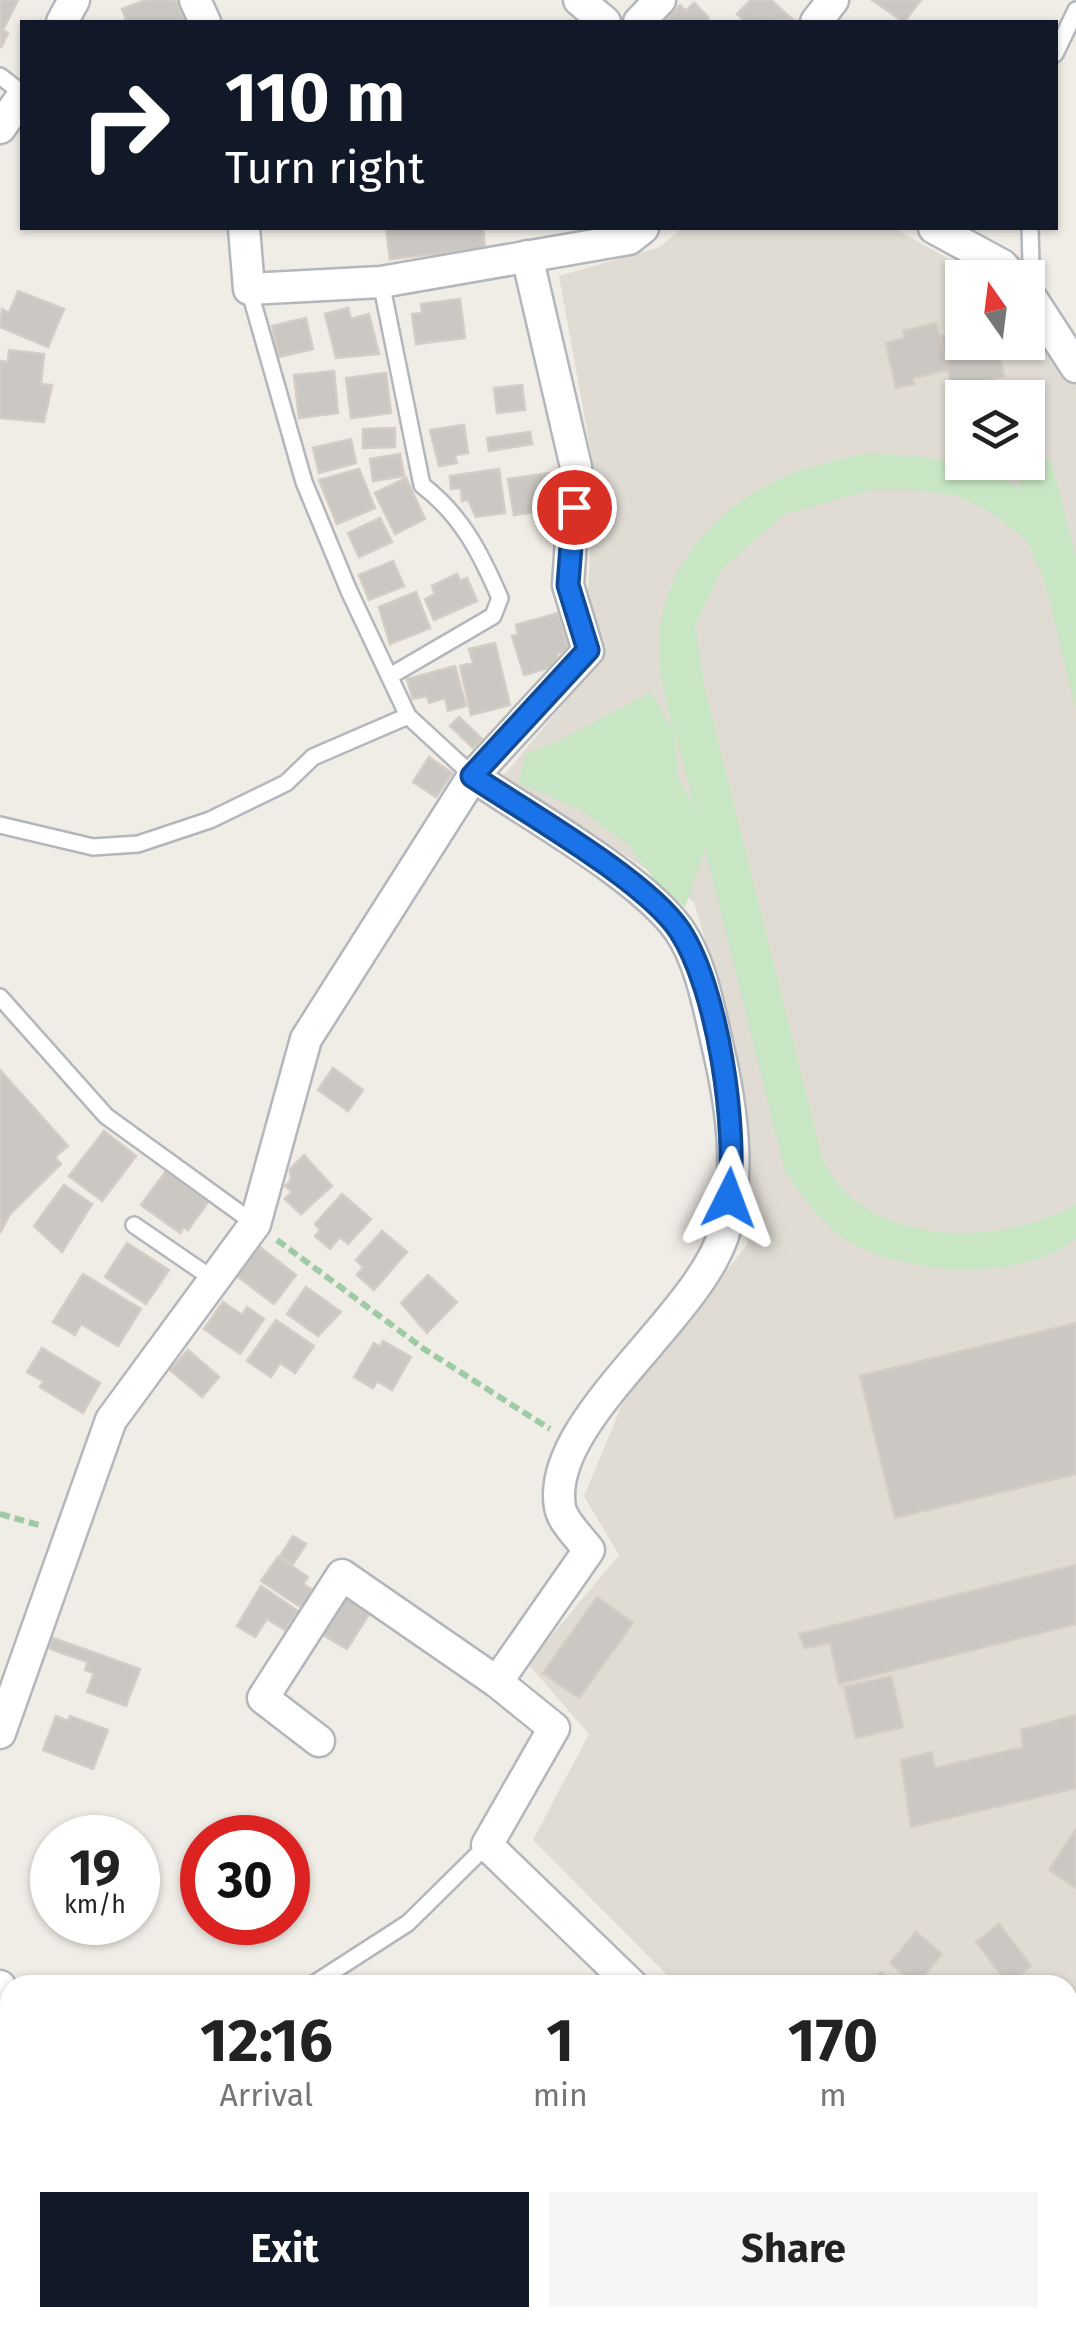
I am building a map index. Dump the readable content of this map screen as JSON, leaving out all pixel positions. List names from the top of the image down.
{
  "north": "top",
  "page": {
    "turn": ["110 m", "Turn right"],
    "speed": "19 km/h",
    "limit": "30",
    "eta": [
      "12:16",
      "Arrival",
      "1",
      "min",
      "170",
      "m"
    ],
    "buttons": ["Exit", "Share"]
  }
}
